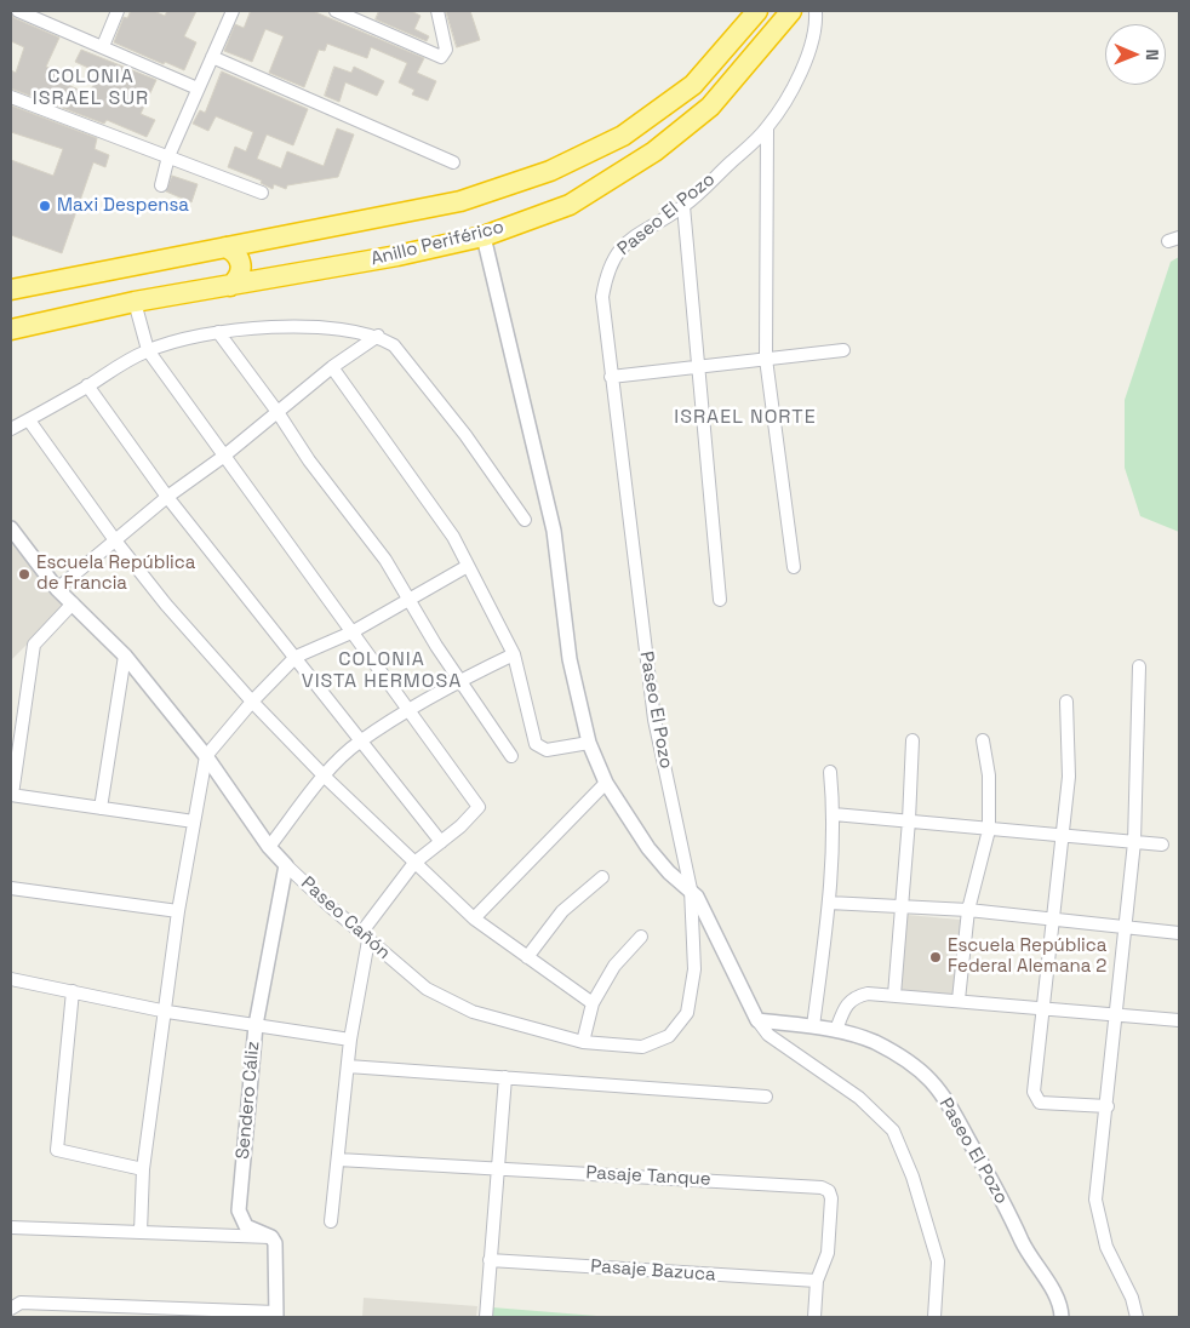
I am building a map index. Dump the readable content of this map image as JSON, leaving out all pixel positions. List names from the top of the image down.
{
  "streets": {
    "highway": ["Anillo Periférico"],
    "street": [
      "Paseo El Pozo",
      "Paseo Cañón",
      "Sendero Cáliz",
      "Pasaje Tanque",
      "Pasaje Bazuca"
    ]
  },
  "crossings": [
    ["Paseo El Pozo", "Paseo Cañón"],
    ["Paseo Cañón", "Sendero Cáliz"],
    ["Pasaje Tanque", "Pasaje Bazuca"]
  ],
  "districts": ["COLONIA ISRAEL SUR", "ISRAEL NORTE", "COLONIA VISTA HERMOSA"],
  "places": ["Maxi Despensa", "Escuela República de Francia", "Escuela República Federal Alemana 2"],
  "north": "right"
}
